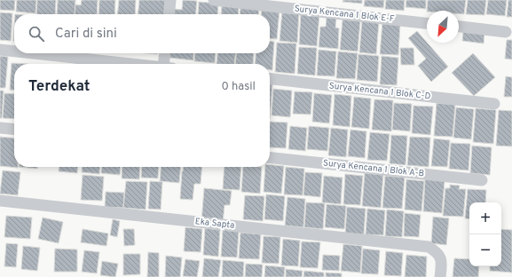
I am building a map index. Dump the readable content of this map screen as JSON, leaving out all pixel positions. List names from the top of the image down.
{
  "streets": {
    "street": [
      "Surya Kencana 1 Blok E-F",
      "Surya Kencana 1 Blok C-D",
      "Surya Kencana 1 Blok A-B",
      "Eka Sapta"
    ]
  },
  "north": "bottom left",
  "page": {
    "search": "Cari di sini",
    "heading": ["Terdekat", "0 hasil"],
    "map_buttons": ["+", "−"]
  }
}
